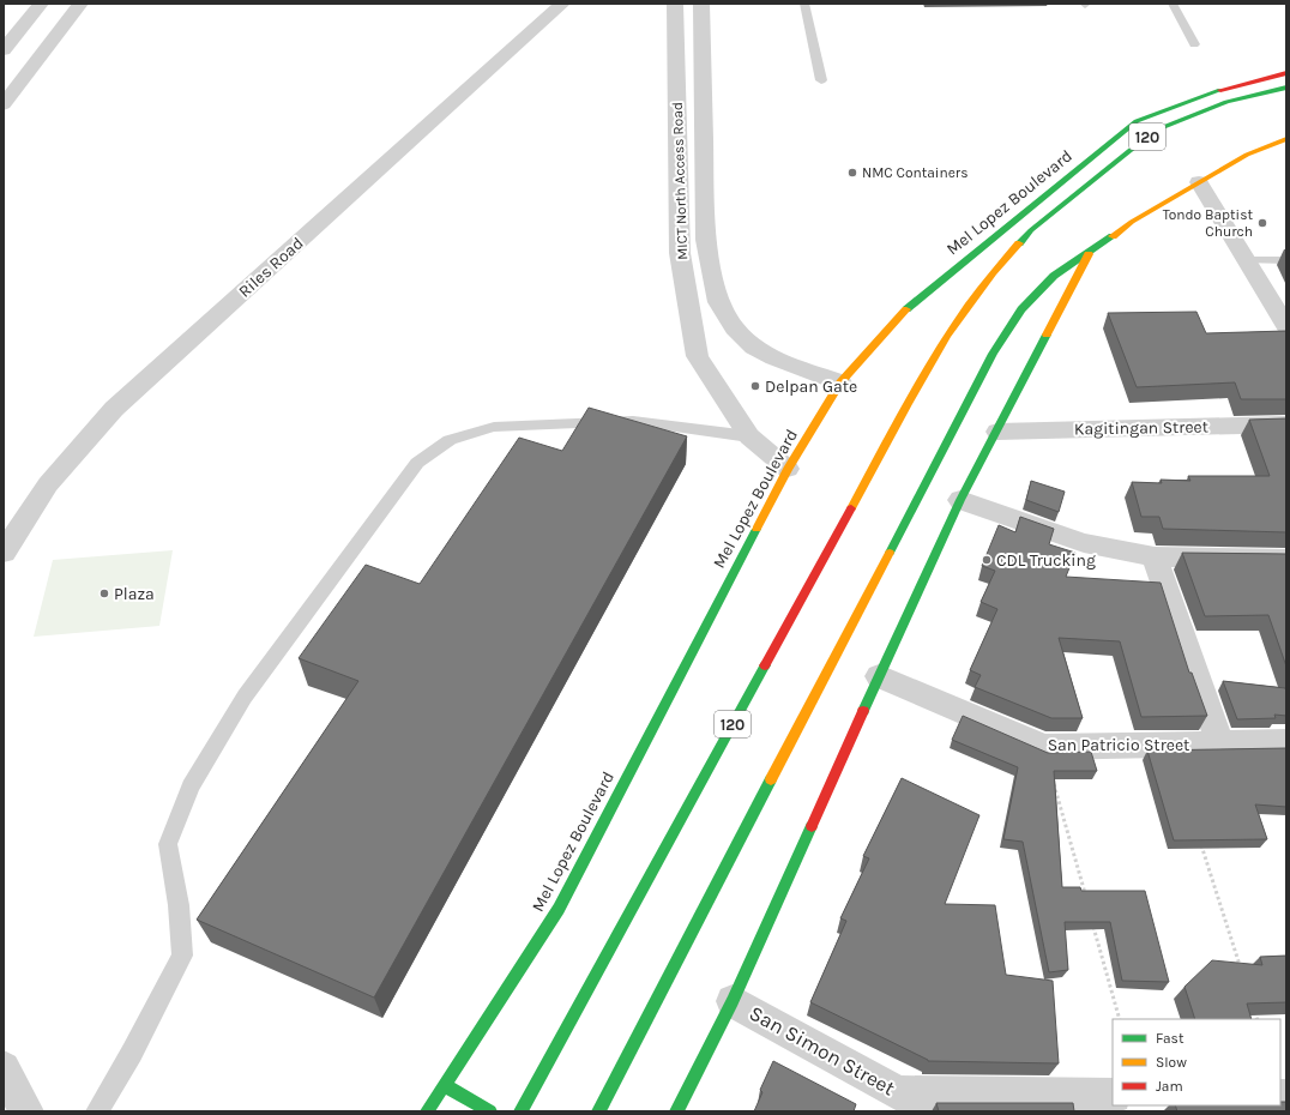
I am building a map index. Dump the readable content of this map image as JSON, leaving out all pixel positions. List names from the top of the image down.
{
  "streets": {
    "main road": ["120", "Mel Lopez Boulevard"],
    "street": [
      "MICT North Access Road",
      "Riles Road",
      "Kagitingan Street",
      "San Patricio Street",
      "San Simon Street"
    ]
  },
  "crossings": [
    ["MICT North Access Road", "Mel Lopez Boulevard"]
  ],
  "places": [
    "NMC Containers",
    "Tondo Baptist Church",
    "Delpan Gate",
    "CDL Trucking",
    "Plaza"
  ],
  "legend": ["Fast", "Slow", "Jam"]
}
